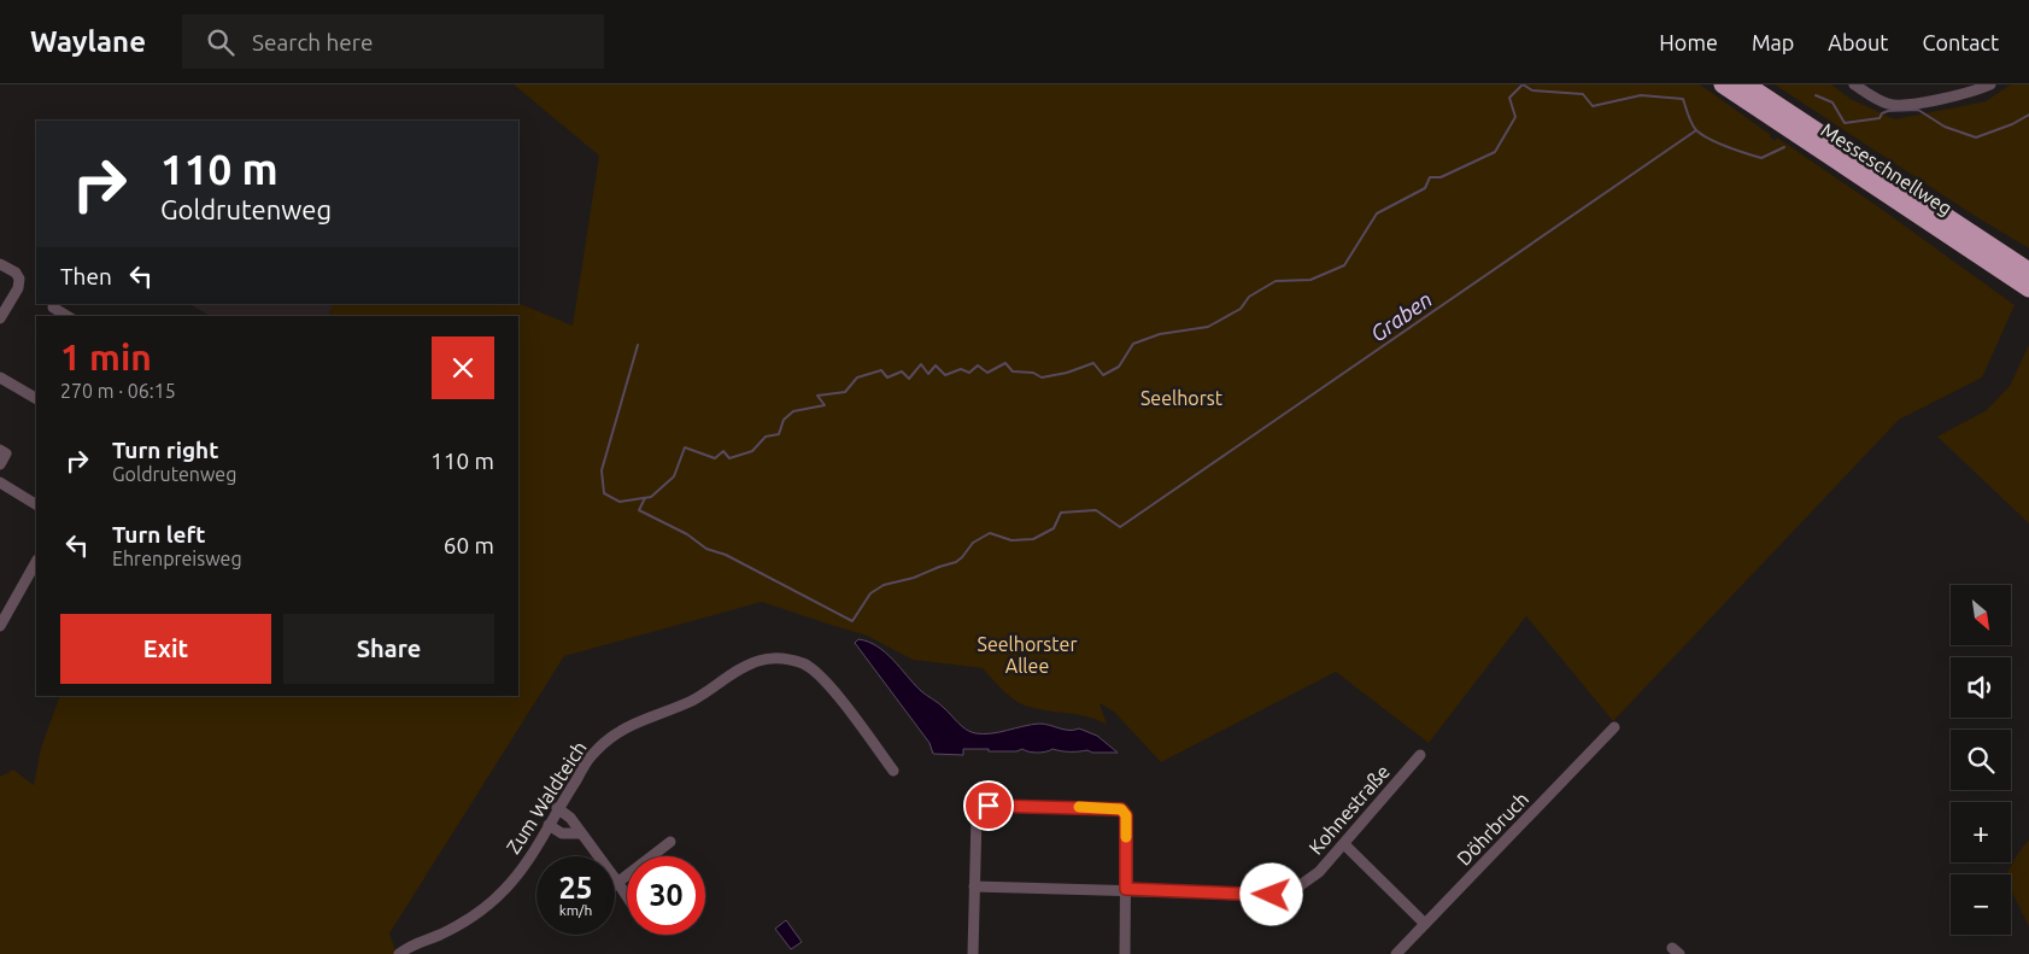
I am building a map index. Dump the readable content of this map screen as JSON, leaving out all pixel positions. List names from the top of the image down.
{
  "streets": {
    "highway": ["Messeschnellweg"],
    "street": ["Zum Waldteich", "Kohnestraße", "Döhrbruch"]
  },
  "water": ["Graben"],
  "parks": ["Seelhorst", "Seelhorster Allee"],
  "north": "bottom right",
  "page": {
    "header": "Waylane",
    "search": "Search here",
    "nav": [
      "Home",
      "Map",
      "About",
      "Contact"
    ],
    "turn": ["110 m", "Goldrutenweg"],
    "then": "Then",
    "heading": ["1 min", "270 m · 06:15"],
    "list": [
      {
        "name": "Turn right",
        "note": "Goldrutenweg",
        "value": "110 m"
      },
      {
        "name": "Turn left",
        "note": "Ehrenpreisweg",
        "value": "60 m"
      }
    ],
    "map_buttons": ["+", "−"],
    "buttons": ["Exit", "Share"],
    "speed": "25 km/h",
    "limit": "30"
  }
}
